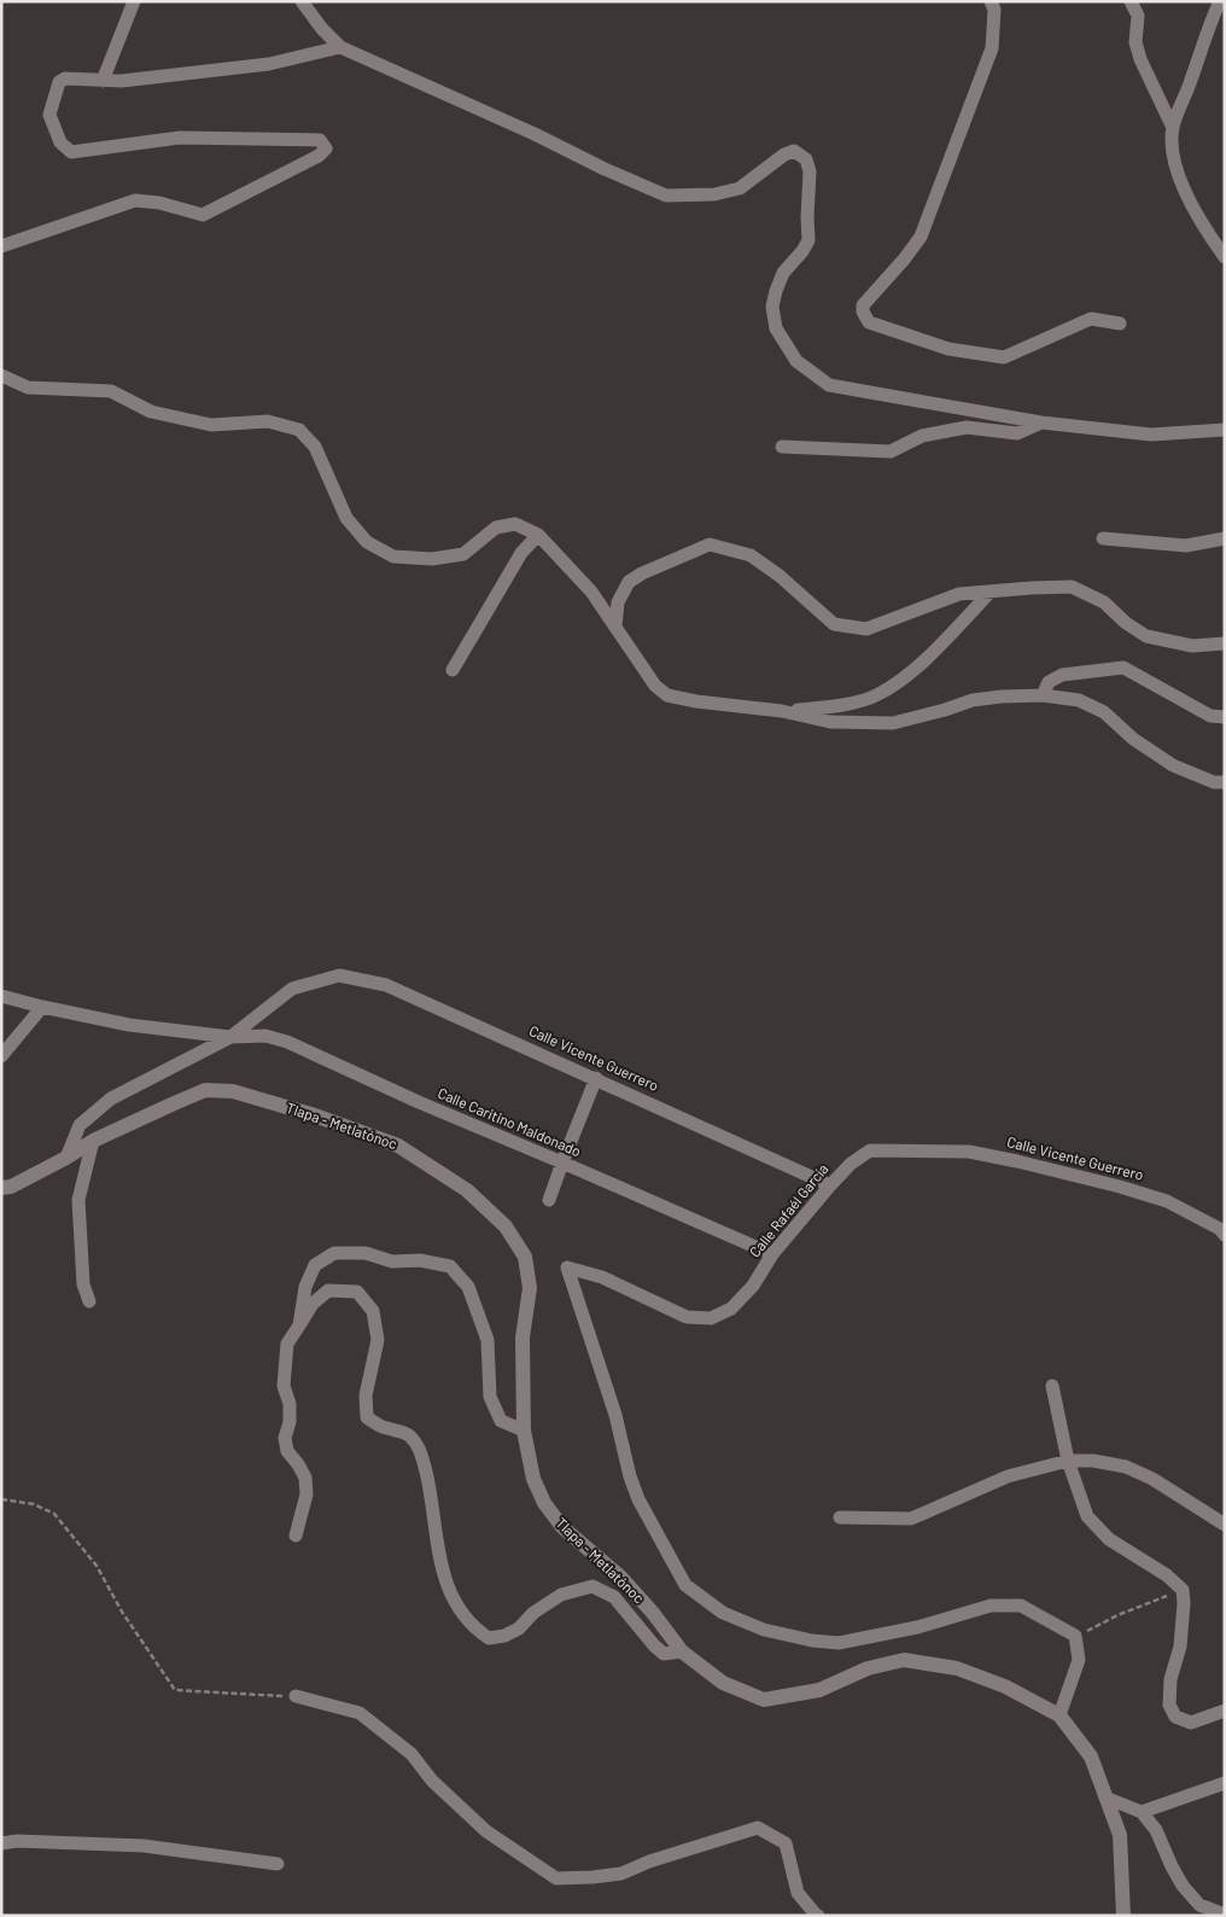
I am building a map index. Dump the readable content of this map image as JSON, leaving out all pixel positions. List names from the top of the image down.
{
  "streets": {
    "main road": ["Tlapa - Metlatónoc"],
    "street": ["Calle Vicente Guerrero", "Calle Caritino Maldonado", "Calle Rafaél García"]
  },
  "crossings": [
    ["Calle Vicente Guerrero", "Calle Caritino Maldonado"],
    ["Calle Vicente Guerrero", "Calle Rafaél García"],
    ["Calle Caritino Maldonado", "Calle Rafaél García"]
  ]
}
